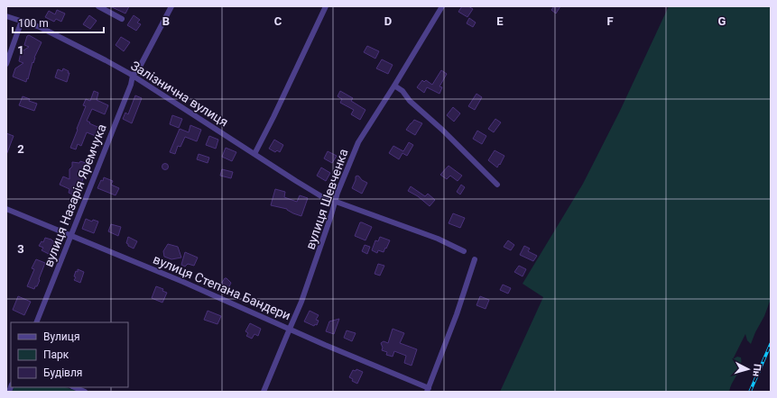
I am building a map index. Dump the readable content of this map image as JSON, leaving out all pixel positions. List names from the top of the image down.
{
  "streets": {
    "street": [
      "Залізнична вулиця",
      "вулиця Назарія Яремчука",
      "вулиця Шевченка",
      "вулиця Степана Бандери"
    ]
  },
  "crossings": [
    ["Залізнична вулиця", "вулиця Назарія Яремчука"],
    ["Залізнична вулиця", "вулиця Шевченка"],
    ["вулиця Назарія Яремчука", "вулиця Степана Бандери"],
    ["вулиця Шевченка", "вулиця Степана Бандери"]
  ],
  "legend": ["Вулиця", "Парк", "Будівля"],
  "scale_bar": "100 m",
  "north": "right",
  "grid": {
    "columns": [
      "B",
      "C",
      "D",
      "E",
      "F",
      "G"
    ],
    "rows": ["1", "2", "3"]
  }
}
